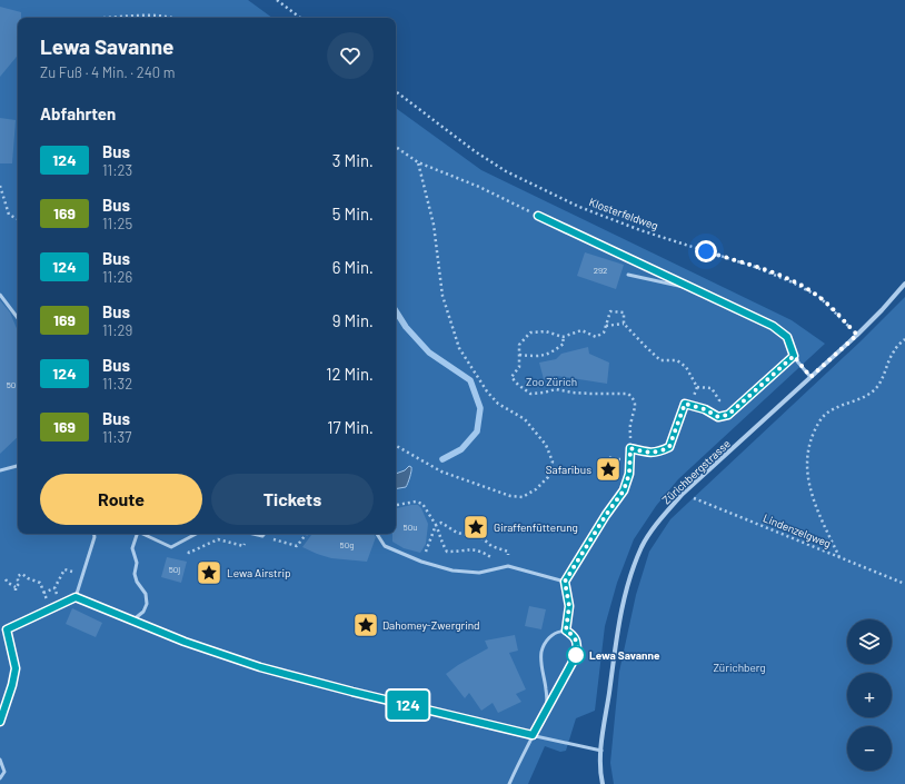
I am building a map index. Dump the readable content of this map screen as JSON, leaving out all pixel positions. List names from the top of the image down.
{
  "streets": {
    "street": ["Zürichbergstrasse"],
    "path": ["Klosterfeldweg", "Lindenzelgweg"]
  },
  "crossings": [
    ["Klosterfeldweg", "Zürichbergstrasse"],
    ["Zürichbergstrasse", "Lindenzelgweg"]
  ],
  "parks": ["Zoo Zürich", "Zürichberg"],
  "places": {
    "place": [
      "Safaribus",
      "Giraffenfütterung",
      "Lewa Airstrip",
      "Dahomey-Zwergrind"
    ],
    "other": ["Lewa Savanne"]
  },
  "lines": ["bus line 124"],
  "house_numbers": [
    "292",
    "50",
    "50u",
    "50g",
    "50j"
  ],
  "page": {
    "on_map": "124",
    "heading": [
      ["Lewa Savanne", "Zu Fuß · 4 Min. · 240 m"],
      "Abfahrten"
    ],
    "list": [
      {
        "mark": "124",
        "name": "Bus",
        "note": "11:23",
        "value": "3 Min."
      },
      {
        "mark": "169",
        "name": "Bus",
        "note": "11:25",
        "value": "5 Min."
      },
      {
        "mark": "124",
        "name": "Bus",
        "note": "11:26",
        "value": "6 Min."
      },
      {
        "mark": "169",
        "name": "Bus",
        "note": "11:29",
        "value": "9 Min."
      },
      {
        "mark": "124",
        "name": "Bus",
        "note": "11:32",
        "value": "12 Min."
      },
      {
        "mark": "169",
        "name": "Bus",
        "note": "11:37",
        "value": "17 Min."
      }
    ],
    "buttons": ["Route", "Tickets"],
    "map_buttons": ["+", "−"]
  }
}
